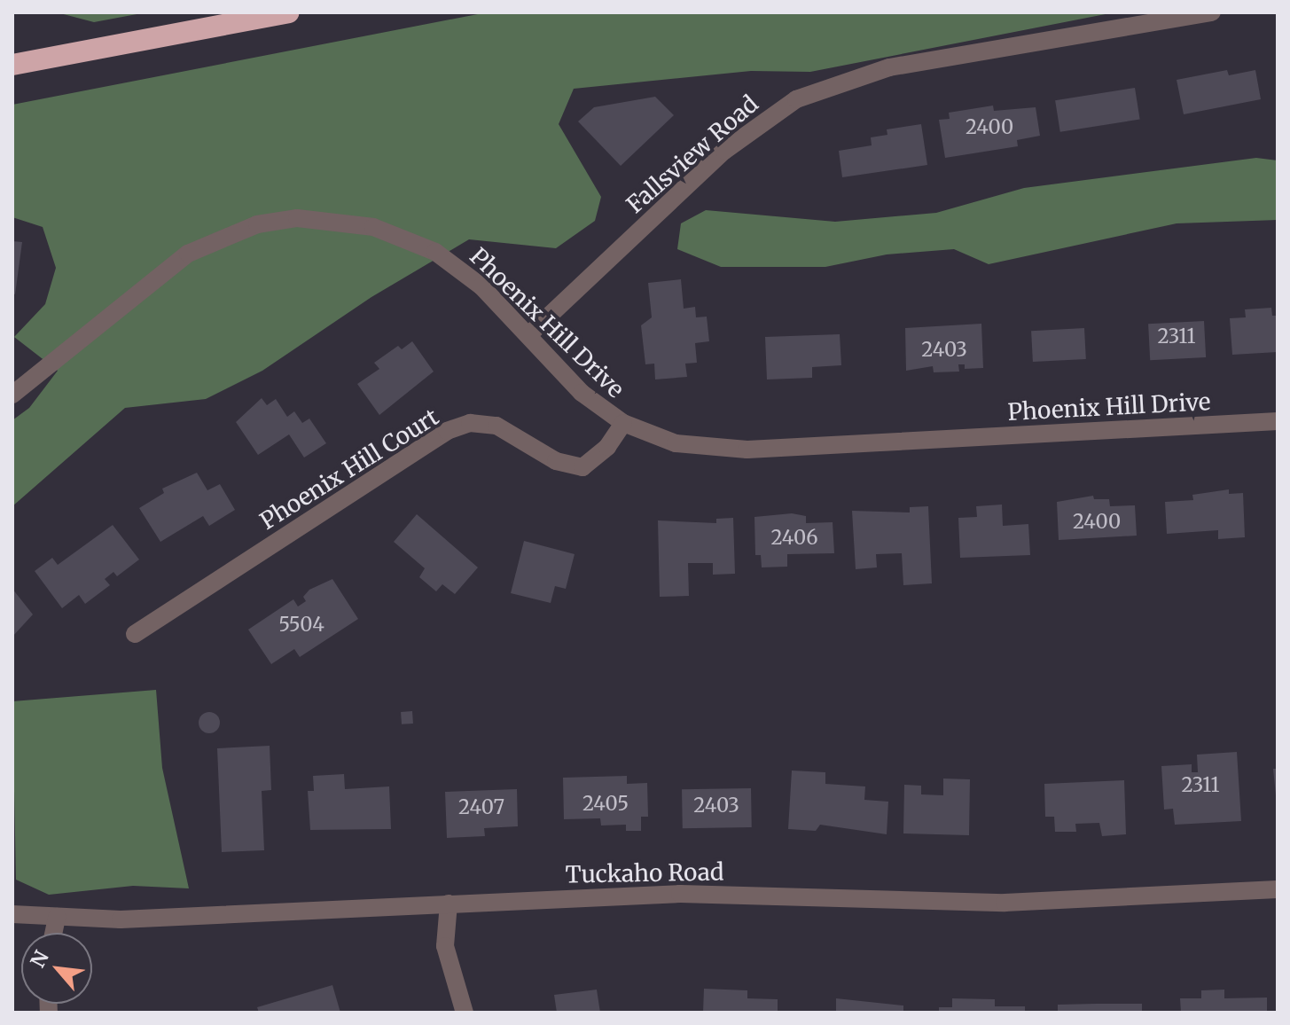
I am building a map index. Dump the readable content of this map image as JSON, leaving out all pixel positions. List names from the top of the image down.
{
  "streets": {
    "street": [
      "Fallsview Road",
      "Phoenix Hill Drive",
      "Phoenix Hill Court",
      "Tuckaho Road"
    ]
  },
  "crossings": [
    ["Fallsview Road", "Phoenix Hill Drive"],
    ["Phoenix Hill Drive", "Phoenix Hill Court"]
  ],
  "house_numbers": [
    "2400",
    "2311",
    "2403",
    "2400",
    "2406",
    "5504",
    "2311",
    "2405",
    "2403",
    "2407"
  ],
  "north": "top left"
}
